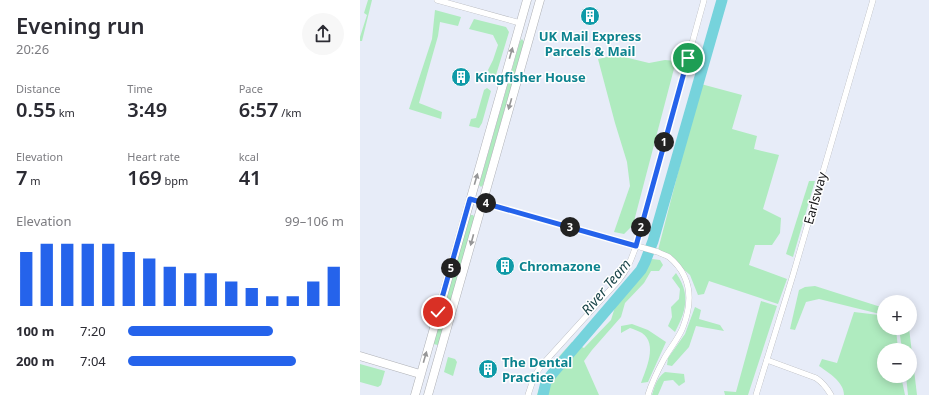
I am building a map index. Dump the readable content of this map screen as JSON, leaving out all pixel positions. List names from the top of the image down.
{
  "streets": {
    "street": ["Earlsway"]
  },
  "water": ["River Team"],
  "places": {
    "building": [
      "UK Mail Express Parcels & Mail",
      "Kingfisher House",
      "Chromazone",
      "The Dental Practice"
    ]
  },
  "page": {
    "heading": ["Evening run", "20:26"],
    "stats": [
      ["Distance", "0.55 km"],
      ["Time", "3:49"],
      ["Pace", "6:57 /km"],
      ["Elevation", "7 m"],
      ["Heart rate", "169 bpm"],
      ["kcal", "41"]
    ],
    "pins": [
      "1",
      "4",
      "2",
      "3",
      "5"
    ],
    "chart": ["Elevation", "99–106 m"],
    "map_buttons": ["+", "−"],
    "list": [
      {
        "name": "100 m",
        "note": "7:20"
      },
      {
        "name": "200 m",
        "note": "7:04"
      }
    ]
  }
}
